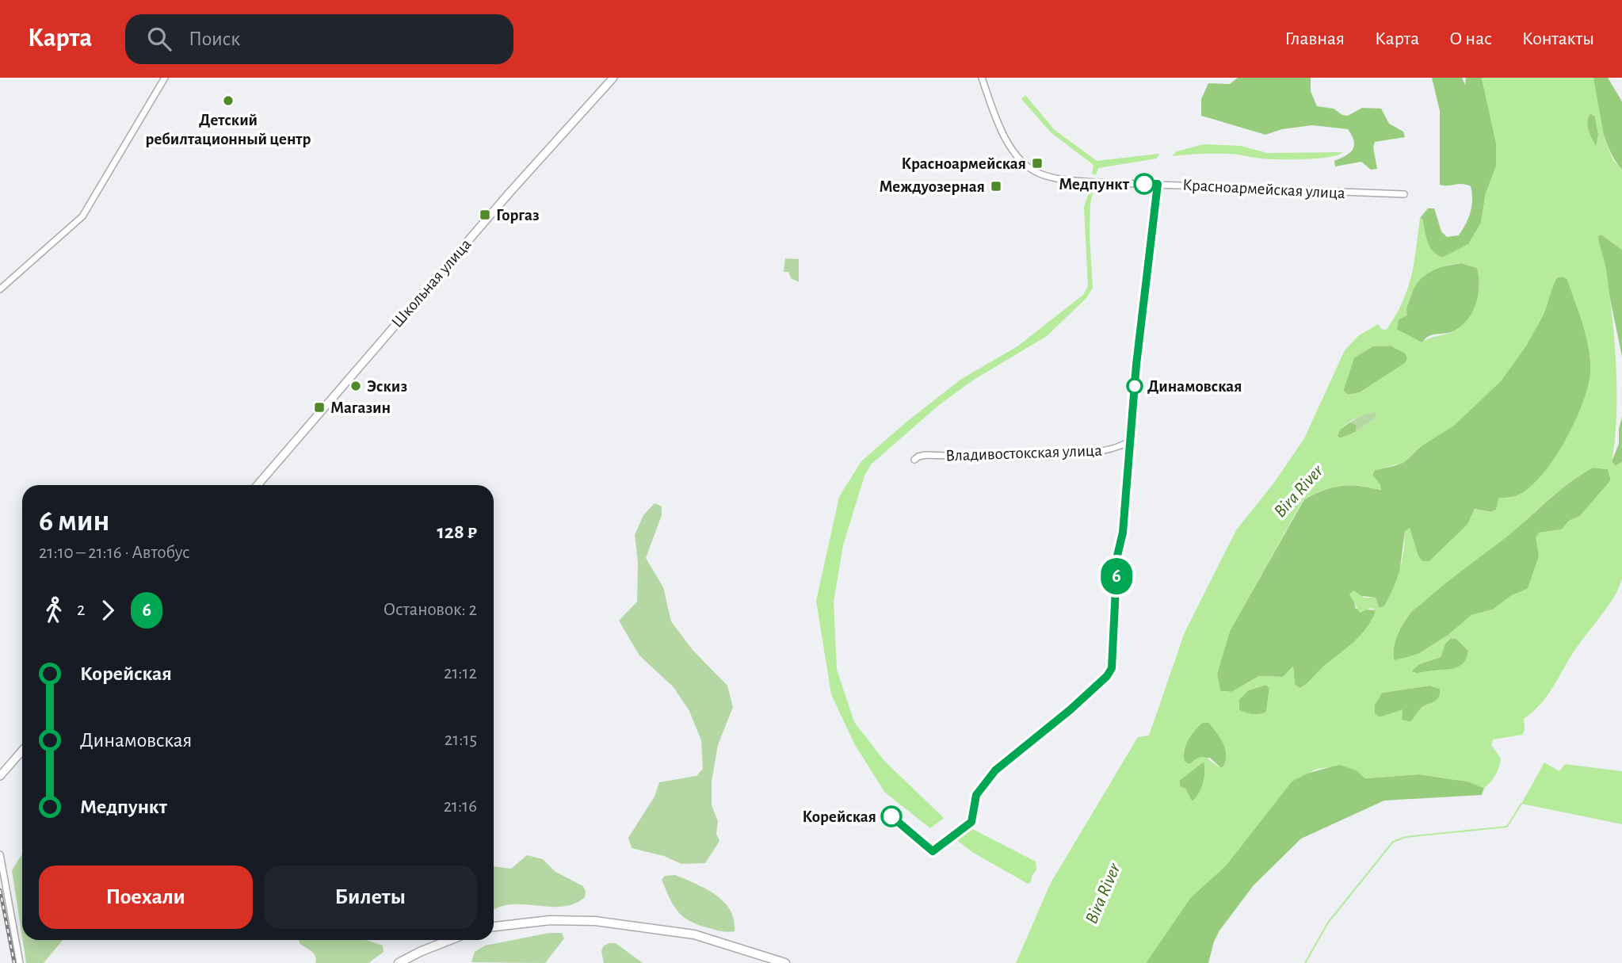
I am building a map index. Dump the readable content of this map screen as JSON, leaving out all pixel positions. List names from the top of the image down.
{
  "streets": {
    "main road": ["Школьная улица"],
    "street": ["Красноармейская улица", "Владивостокская улица"]
  },
  "crossings": [
    ["Красноармейская улица", "Владивостокская улица"]
  ],
  "water": ["Bira River"],
  "places": {
    "other": [
      "Детский ребилтационный центр",
      "Медпункт",
      "Эскиз",
      "Динамовская",
      "Корейская"
    ],
    "transit": [
      "Красноармейская",
      "Междуозерная",
      "Горгаз",
      "Магазин"
    ]
  },
  "lines": ["bus line 6"],
  "page": {
    "header": "Карта",
    "search": "Поиск",
    "nav": [
      "Главная",
      "Карта",
      "О нас",
      "Контакты"
    ],
    "on_map": "6",
    "heading": ["6 мин", "21:10 – 21:16 · Автобус", "128 ₽"],
    "legs": ["2", "6", "Остановок: 2"],
    "list": [
      {
        "name": "Корейская",
        "value": "21:12"
      },
      {
        "name": "Динамовская",
        "value": "21:15"
      },
      {
        "name": "Медпункт",
        "value": "21:16"
      }
    ],
    "buttons": ["Поехали", "Билеты"]
  }
}
